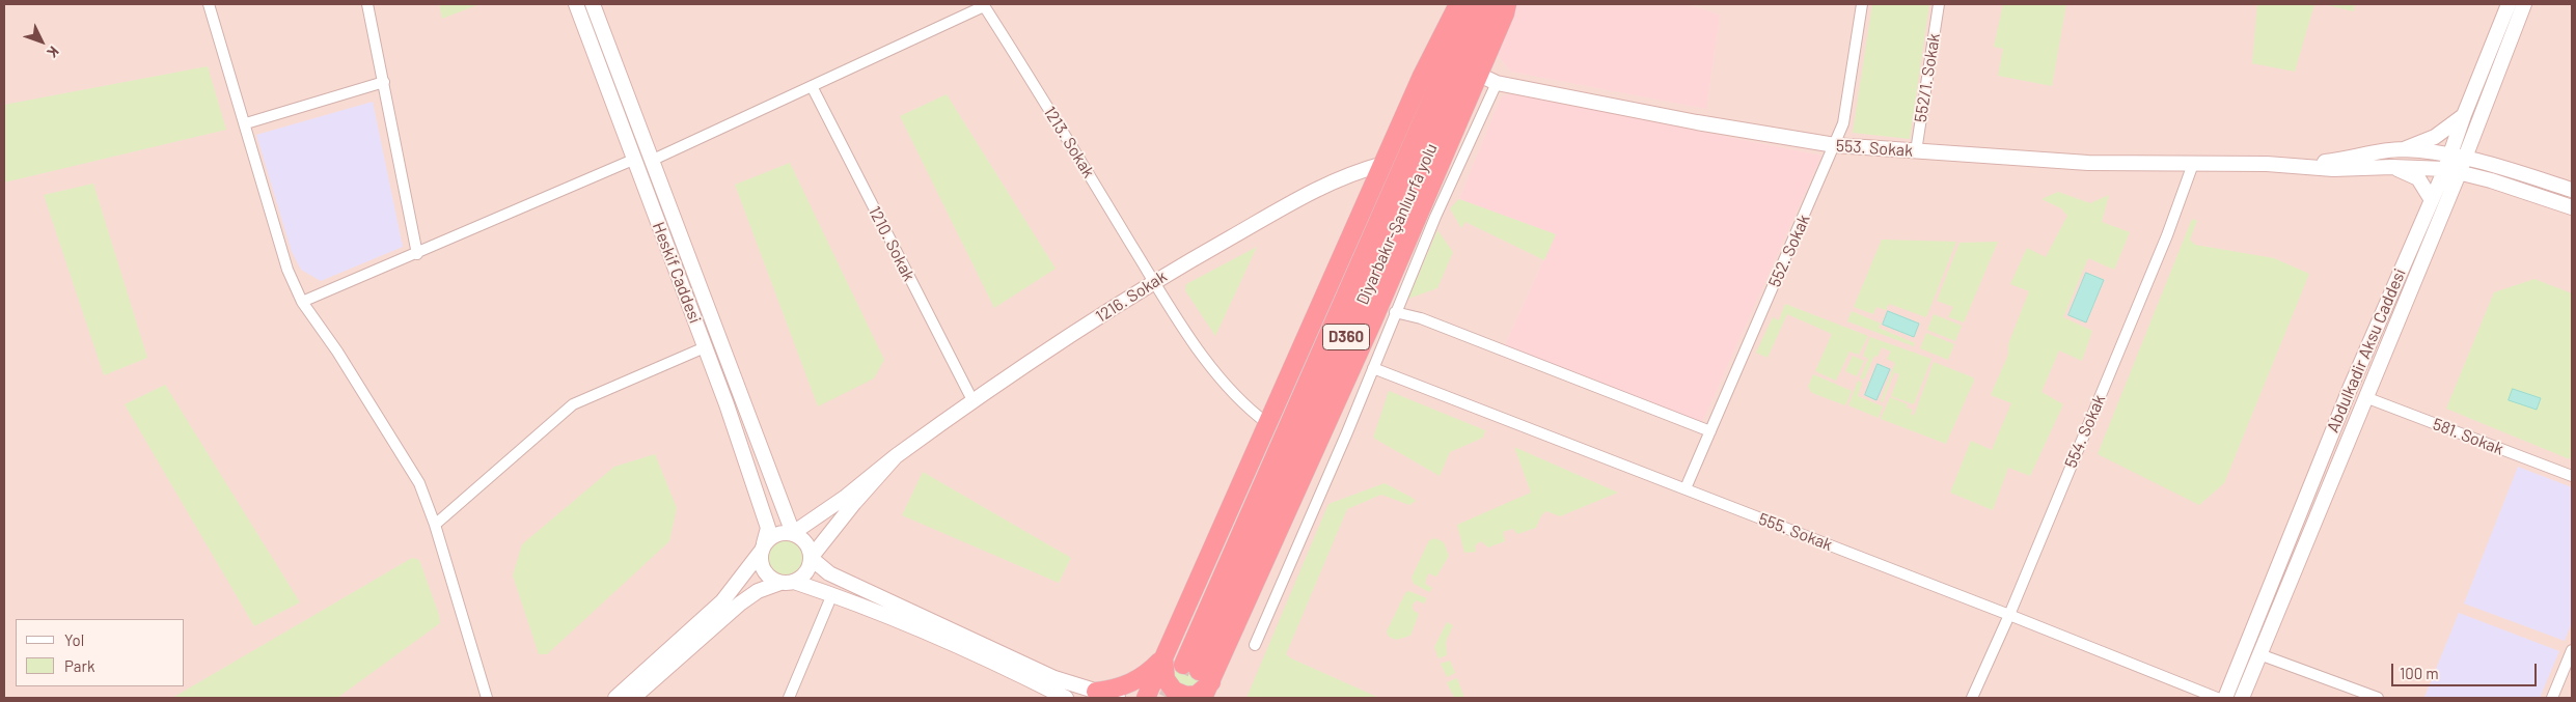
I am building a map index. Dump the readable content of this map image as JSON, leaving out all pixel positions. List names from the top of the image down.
{
  "streets": {
    "highway": ["Diyarbakır-Şanlıurfa yolu", "D360"],
    "main road": [
      "553. Sokak",
      "Heskif Caddesi",
      "1216. Sokak",
      "Abdulkadir Aksu Caddesi"
    ],
    "street": [
      "552/1. Sokak",
      "1213. Sokak",
      "1210. Sokak",
      "552. Sokak",
      "554. Sokak",
      "581. Sokak",
      "555. Sokak"
    ]
  },
  "crossings": [
    ["552/1. Sokak", "553. Sokak"],
    ["1213. Sokak", "1216. Sokak"],
    ["553. Sokak", "552. Sokak"],
    ["553. Sokak", "554. Sokak"],
    ["1210. Sokak", "1216. Sokak"],
    ["552. Sokak", "555. Sokak"],
    ["Abdulkadir Aksu Caddesi", "581. Sokak"],
    ["554. Sokak", "555. Sokak"]
  ],
  "legend": ["Yol", "Park"],
  "scale_bar": "100 m",
  "north": "bottom right"
}
